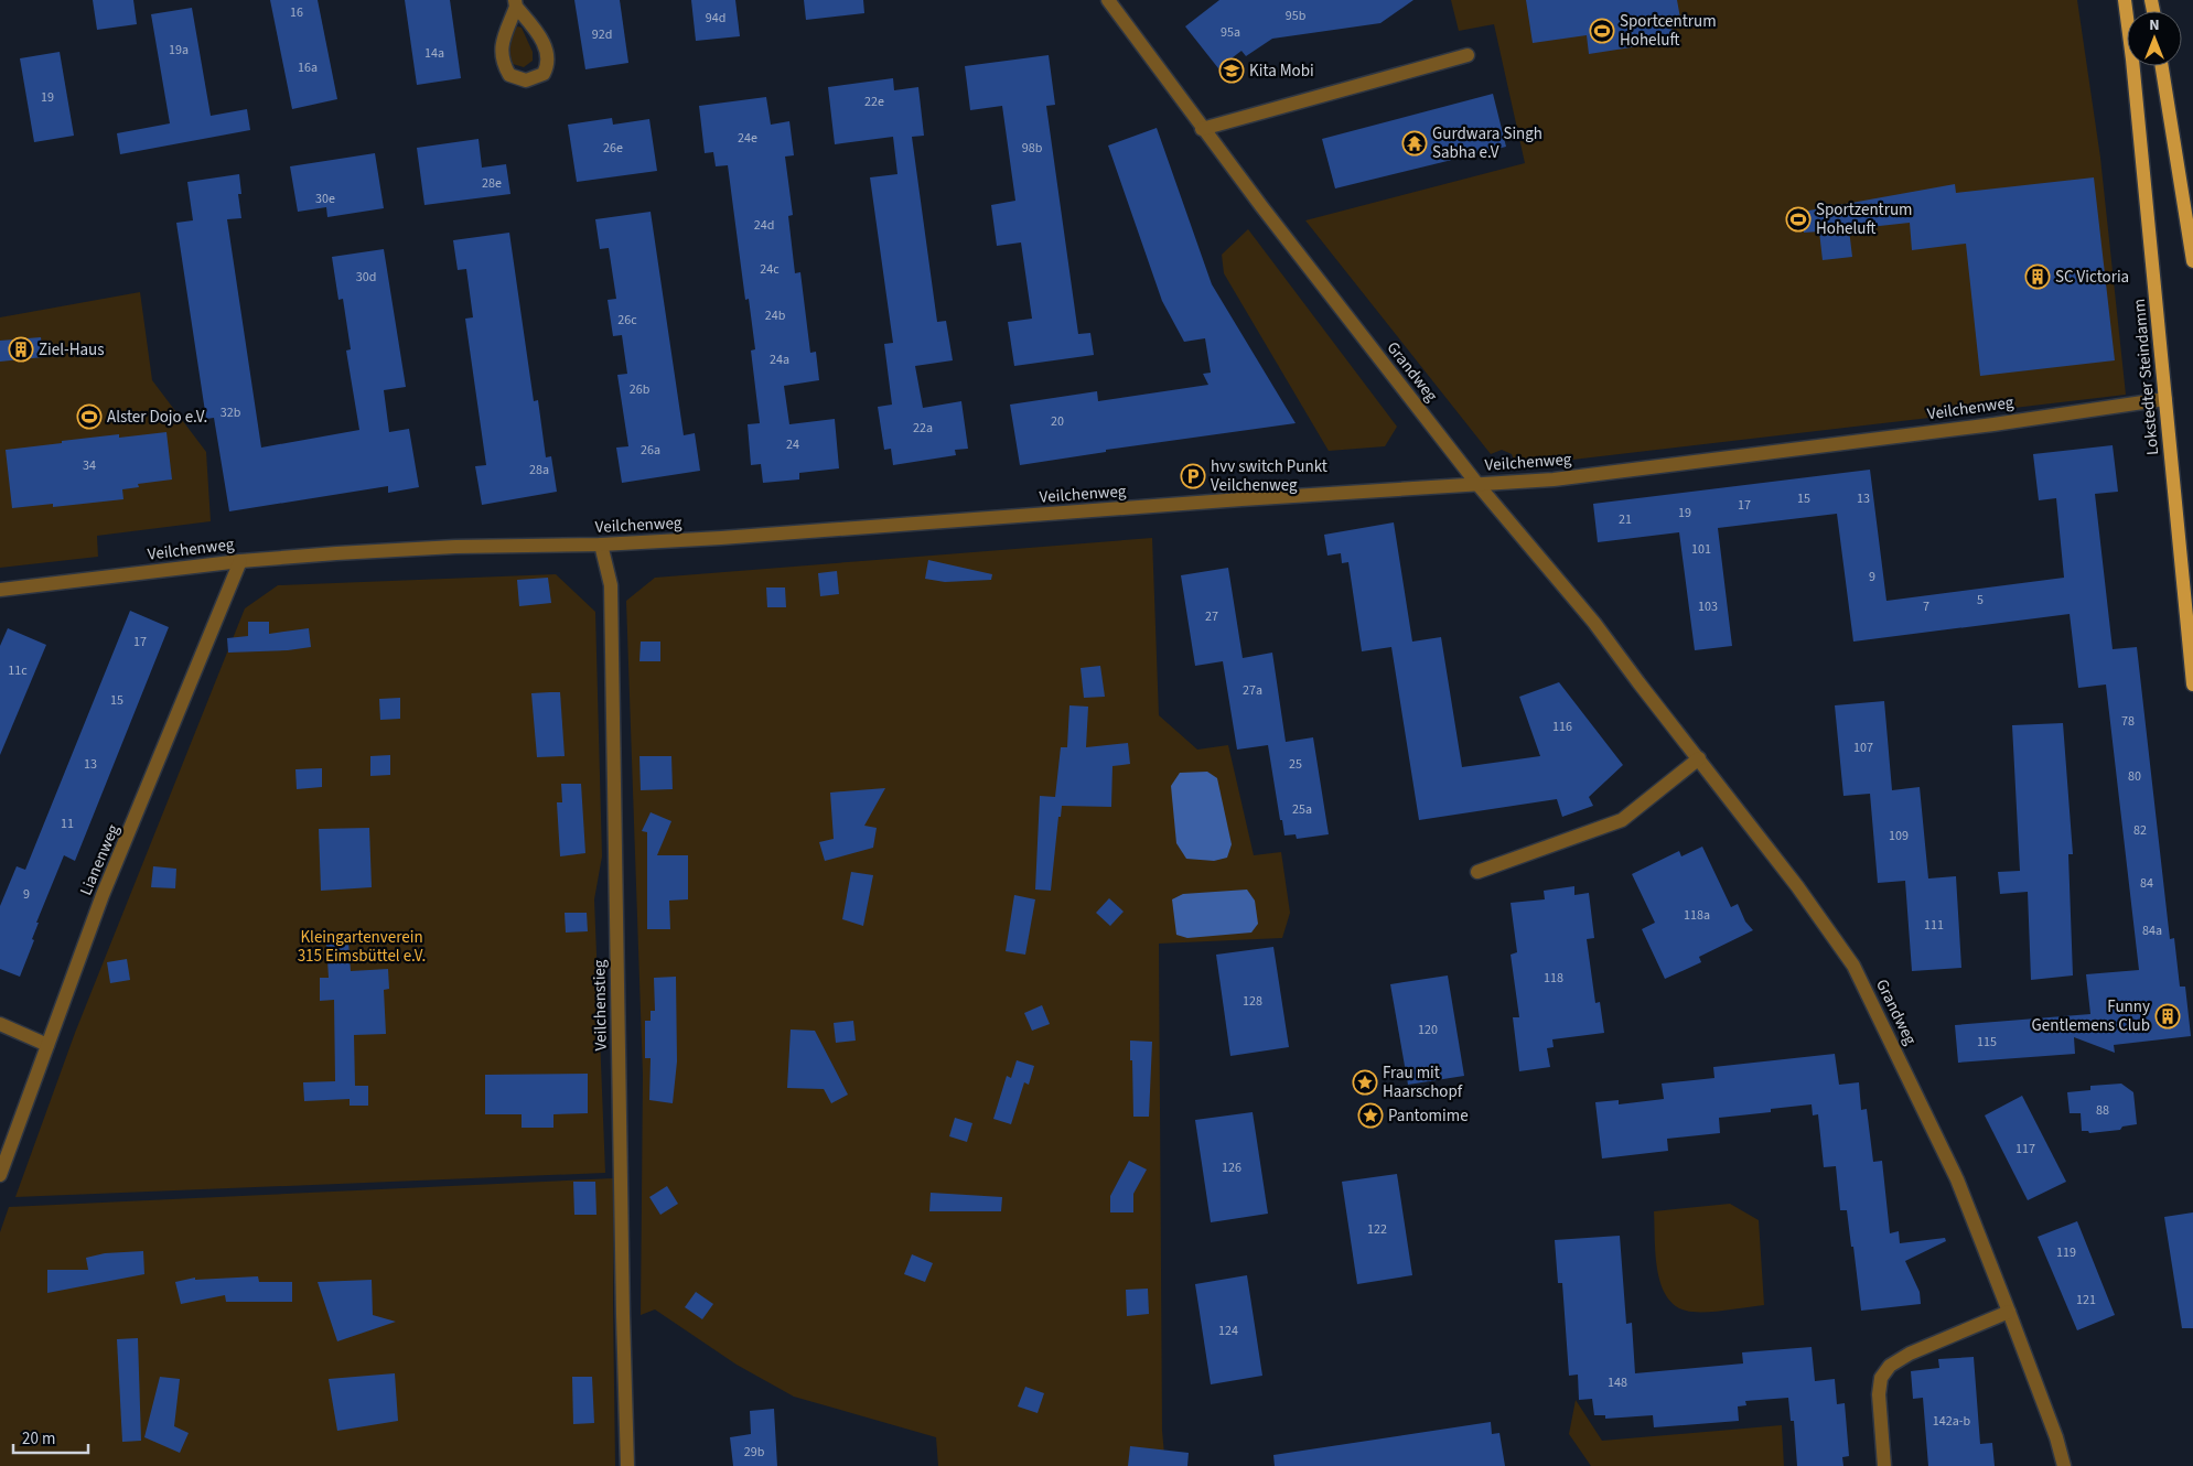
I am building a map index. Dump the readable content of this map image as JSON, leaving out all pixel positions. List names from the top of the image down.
{
  "streets": {
    "main road": ["Lokstedter Steindamm"],
    "street": [
      "Grandweg",
      "Veilchenweg",
      "Lianenweg",
      "Veilchenstieg"
    ]
  },
  "crossings": [
    ["Grandweg", "Veilchenweg"],
    ["Lokstedter Steindamm", "Veilchenweg"],
    ["Veilchenweg", "Lianenweg"],
    ["Veilchenweg", "Veilchenstieg"]
  ],
  "parks": ["Kleingartenverein 315 Eimsbüttel e.V."],
  "places": {
    "sports": ["Sportcentrum Hoheluft", "Sportzentrum Hoheluft", "Alster Dojo e.V."],
    "school or university": ["Kita Mobi"],
    "temple": ["Gurdwara Singh Sabha e.V"],
    "building": ["SC Victoria", "Ziel-Haus", "Funny Gentlemens Club"],
    "parking": ["hvv switch Punkt Veilchenweg"],
    "place": ["Frau mit Haarschopf", "Pantomime"]
  },
  "house_numbers": [
    "16",
    "95b",
    "94d",
    "95a",
    "92d",
    "19a",
    "14a",
    "16a",
    "19",
    "22e",
    "24e",
    "26e",
    "98b",
    "28e",
    "30e",
    "24d",
    "24c",
    "30d",
    "24b",
    "26c",
    "24a",
    "26b",
    "32b",
    "20",
    "22a",
    "24",
    "26a",
    "34",
    "28a",
    "15",
    "13",
    "17",
    "19",
    "21",
    "101",
    "9",
    "5",
    "103",
    "7",
    "27",
    "17",
    "11c",
    "27a",
    "15",
    "78",
    "116",
    "107",
    "13",
    "25",
    "80",
    "25a",
    "11",
    "82",
    "109",
    "84",
    "9",
    "118a",
    "111",
    "84a",
    "118",
    "128",
    "120",
    "115",
    "88",
    "117",
    "126",
    "122",
    "119",
    "121",
    "124",
    "148",
    "142a-b",
    "29b"
  ],
  "scale_bar": "20 m",
  "north": "top"
}
